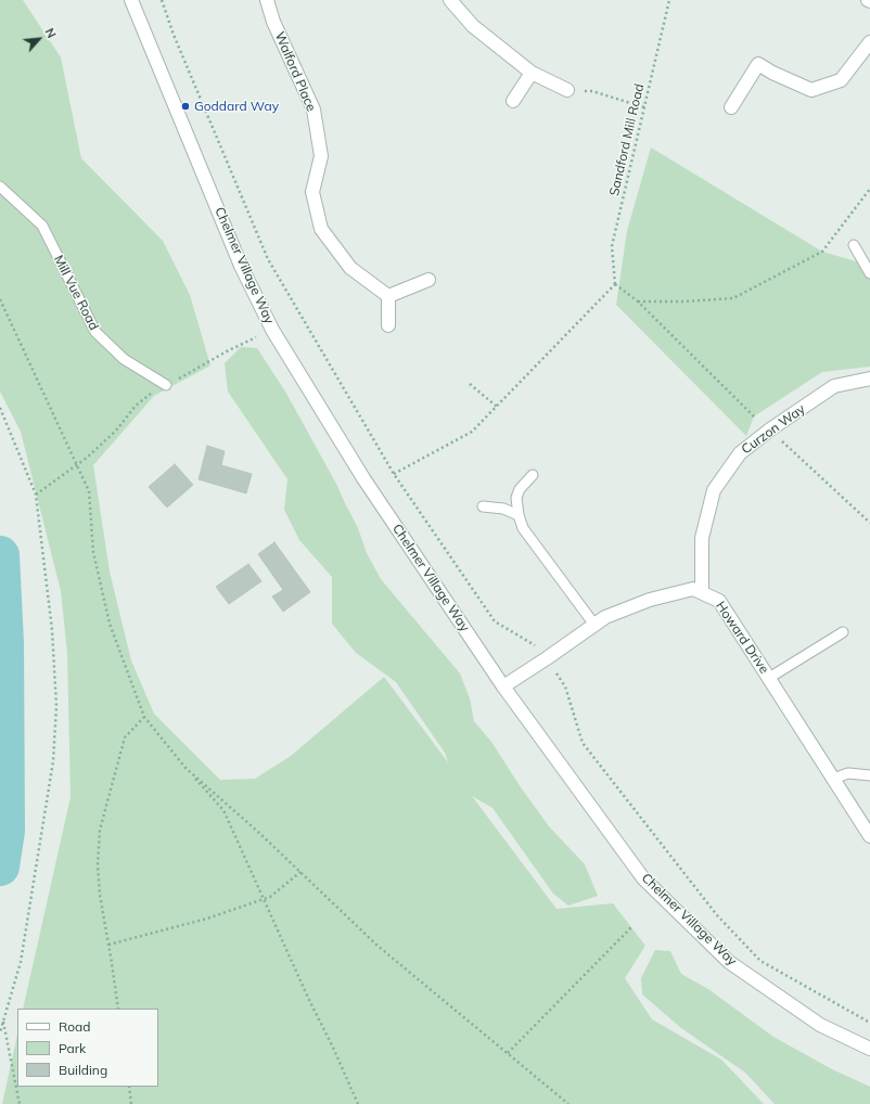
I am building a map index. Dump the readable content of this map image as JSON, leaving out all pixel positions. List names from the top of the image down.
{
  "streets": {
    "street": [
      "Walford Place",
      "Chelmer Village Way",
      "Curzon Way",
      "Howard Drive"
    ],
    "lane": ["Mill Vue Road"],
    "path": ["Sandford Mill Road"]
  },
  "crossings": [
    ["Chelmer Village Way", "Howard Drive"],
    ["Curzon Way", "Howard Drive"]
  ],
  "places": ["Goddard Way"],
  "legend": ["Road", "Park", "Building"],
  "north": "top right"
}
